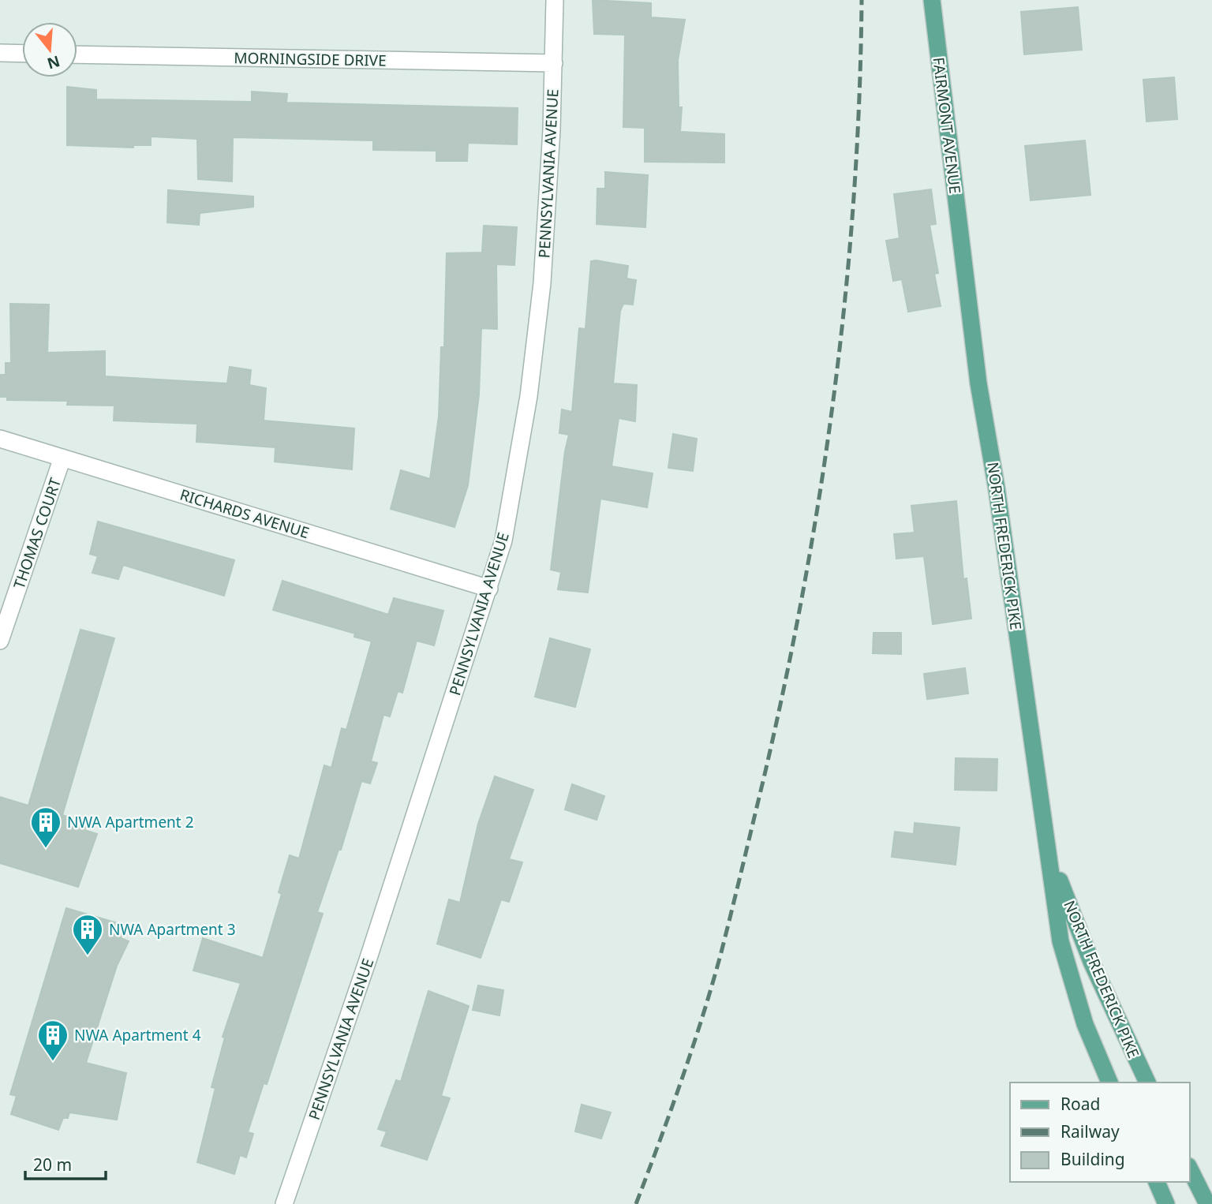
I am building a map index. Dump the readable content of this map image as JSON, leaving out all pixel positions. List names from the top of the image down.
{
  "streets": {
    "main road": ["FAIRMONT AVENUE", "NORTH FREDERICK PIKE"],
    "street": [
      "MORNINGSIDE DRIVE",
      "PENNSYLVANIA AVENUE",
      "RICHARDS AVENUE",
      "THOMAS COURT"
    ]
  },
  "crossings": [
    ["MORNINGSIDE DRIVE", "PENNSYLVANIA AVENUE"],
    ["FAIRMONT AVENUE", "NORTH FREDERICK PIKE"],
    ["PENNSYLVANIA AVENUE", "RICHARDS AVENUE"],
    ["RICHARDS AVENUE", "THOMAS COURT"]
  ],
  "places": {
    "building": ["NWA Apartment 2", "NWA Apartment 3", "NWA Apartment 4"]
  },
  "legend": ["Road", "Railway", "Building"],
  "scale_bar": "20 m",
  "north": "bottom"
}
